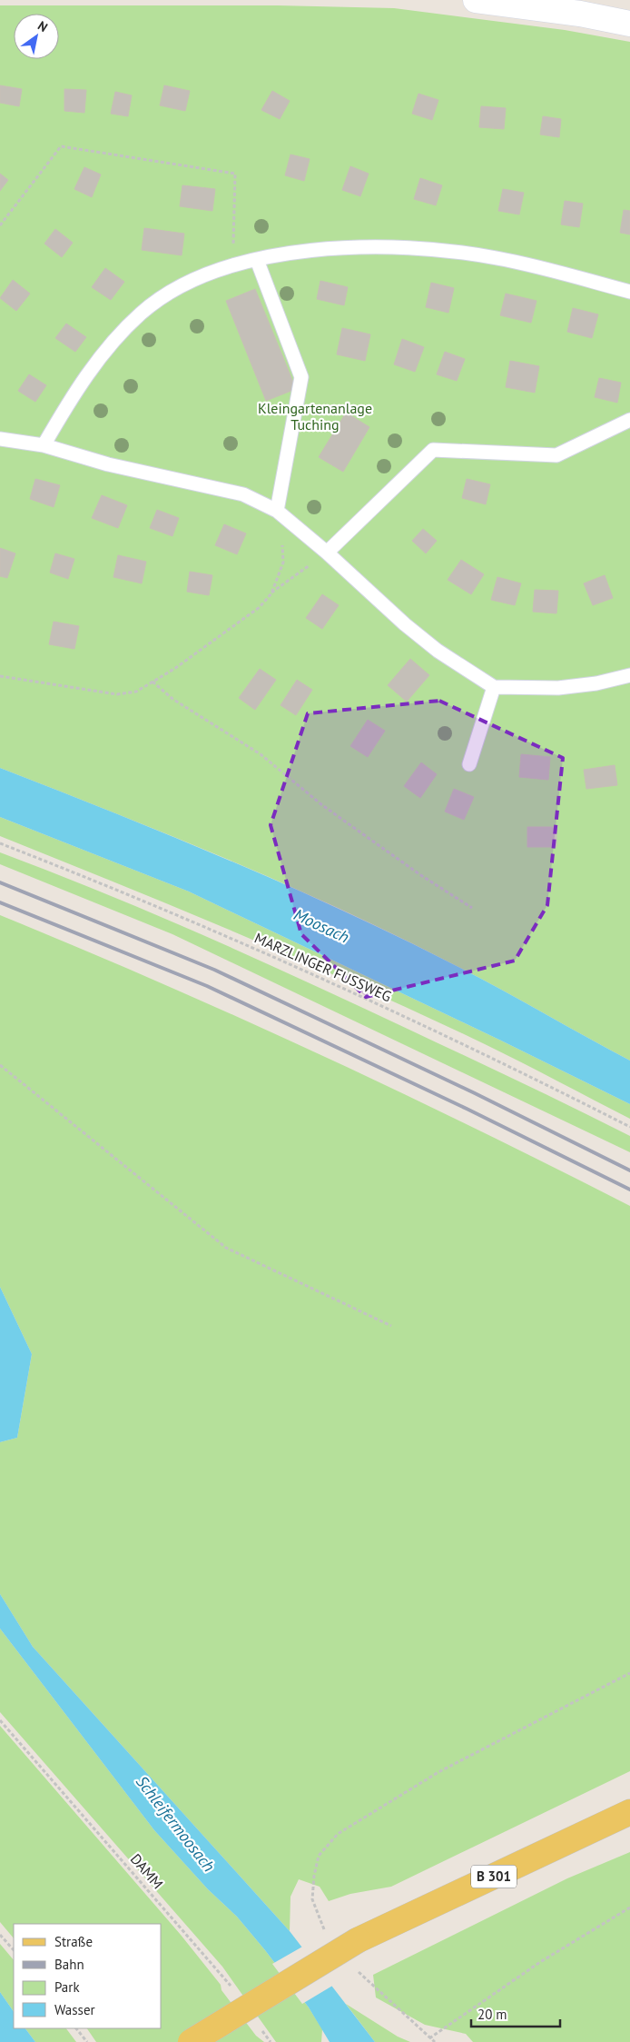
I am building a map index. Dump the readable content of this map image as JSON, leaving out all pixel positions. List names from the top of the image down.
{
  "streets": {
    "main road": ["B 301"],
    "path": ["MARZLINGER FUSSWEG", "DAMM"]
  },
  "water": ["Moosach", "Schleifermoosach"],
  "parks": ["Kleingartenanlage Tuching"],
  "legend": [
    "Straße",
    "Bahn",
    "Park",
    "Wasser"
  ],
  "scale_bar": "20 m",
  "north": "top right"
}
